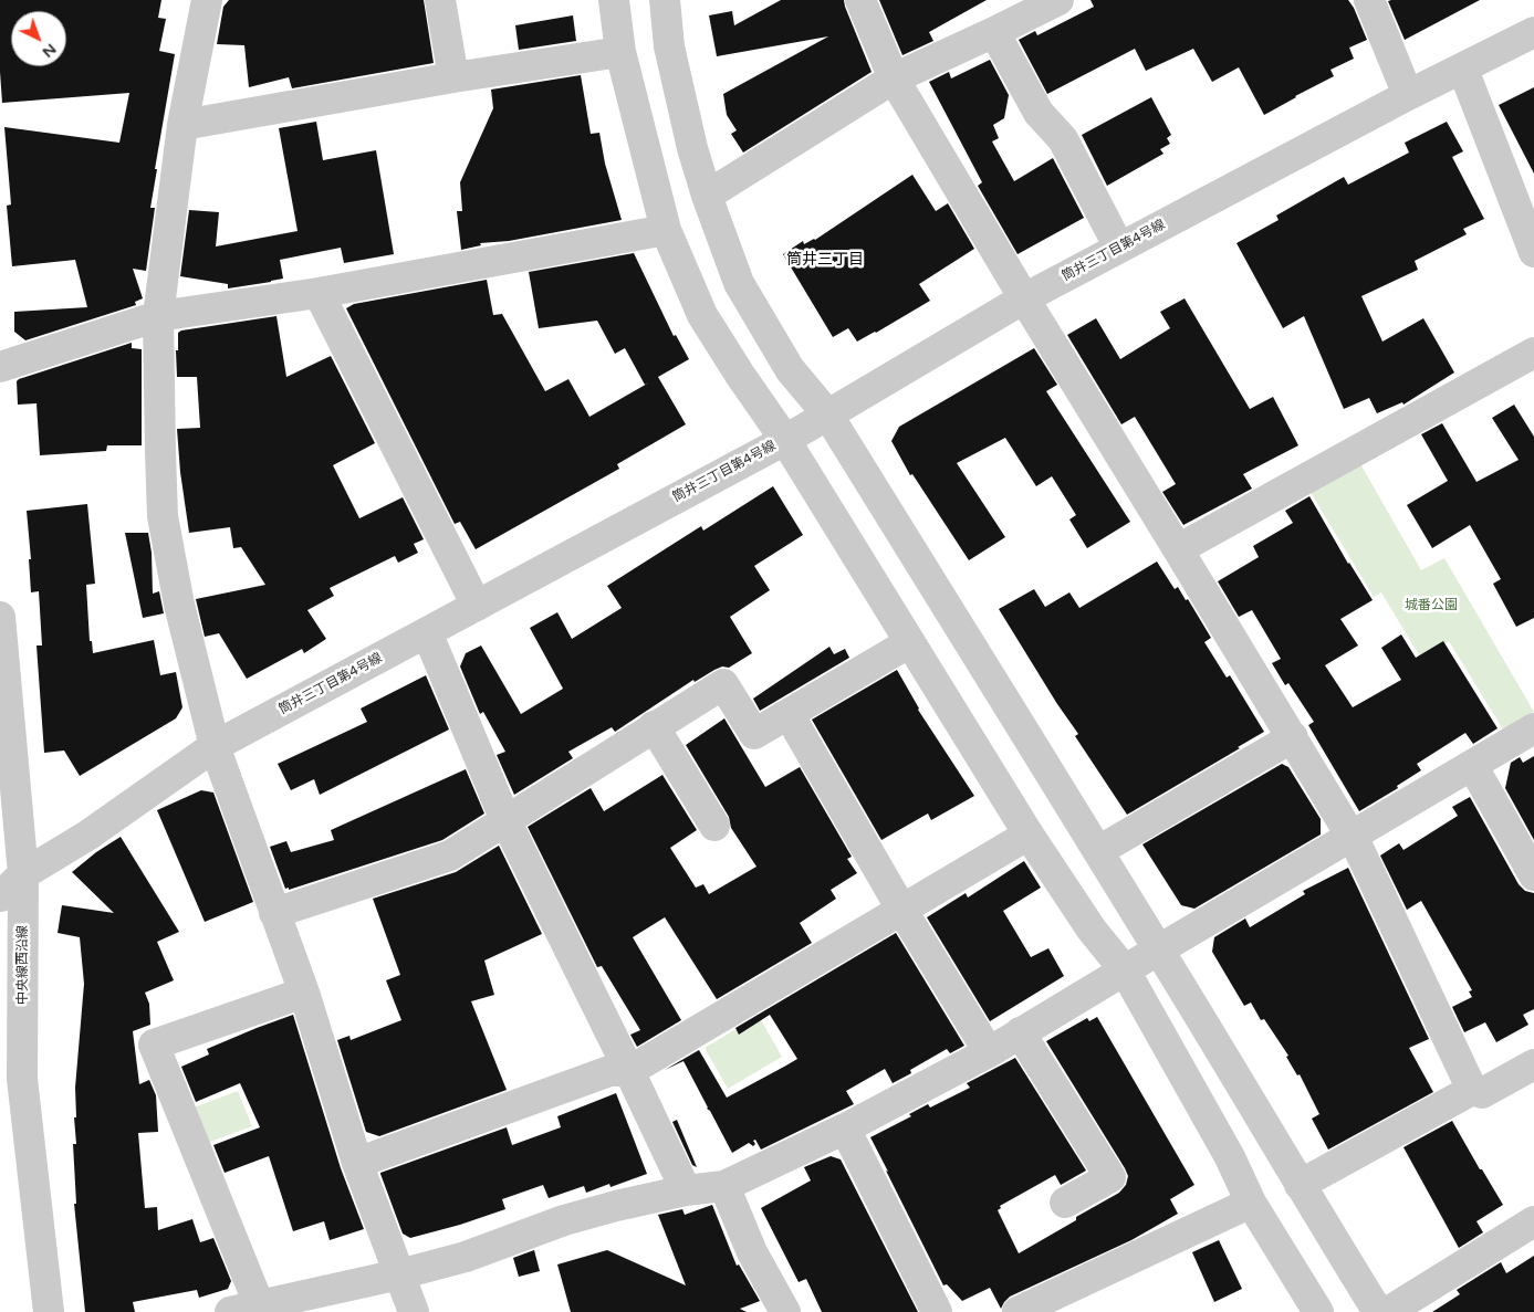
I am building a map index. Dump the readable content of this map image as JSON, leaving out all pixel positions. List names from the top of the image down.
{
  "streets": {
    "street": ["筒井三丁目第4号線", "中央線西沿線"]
  },
  "crossings": [
    ["筒井三丁目第4号線", "中央線西沿線"]
  ],
  "districts": ["筒井三丁目"],
  "parks": ["城番公園"],
  "north": "bottom right"
}
